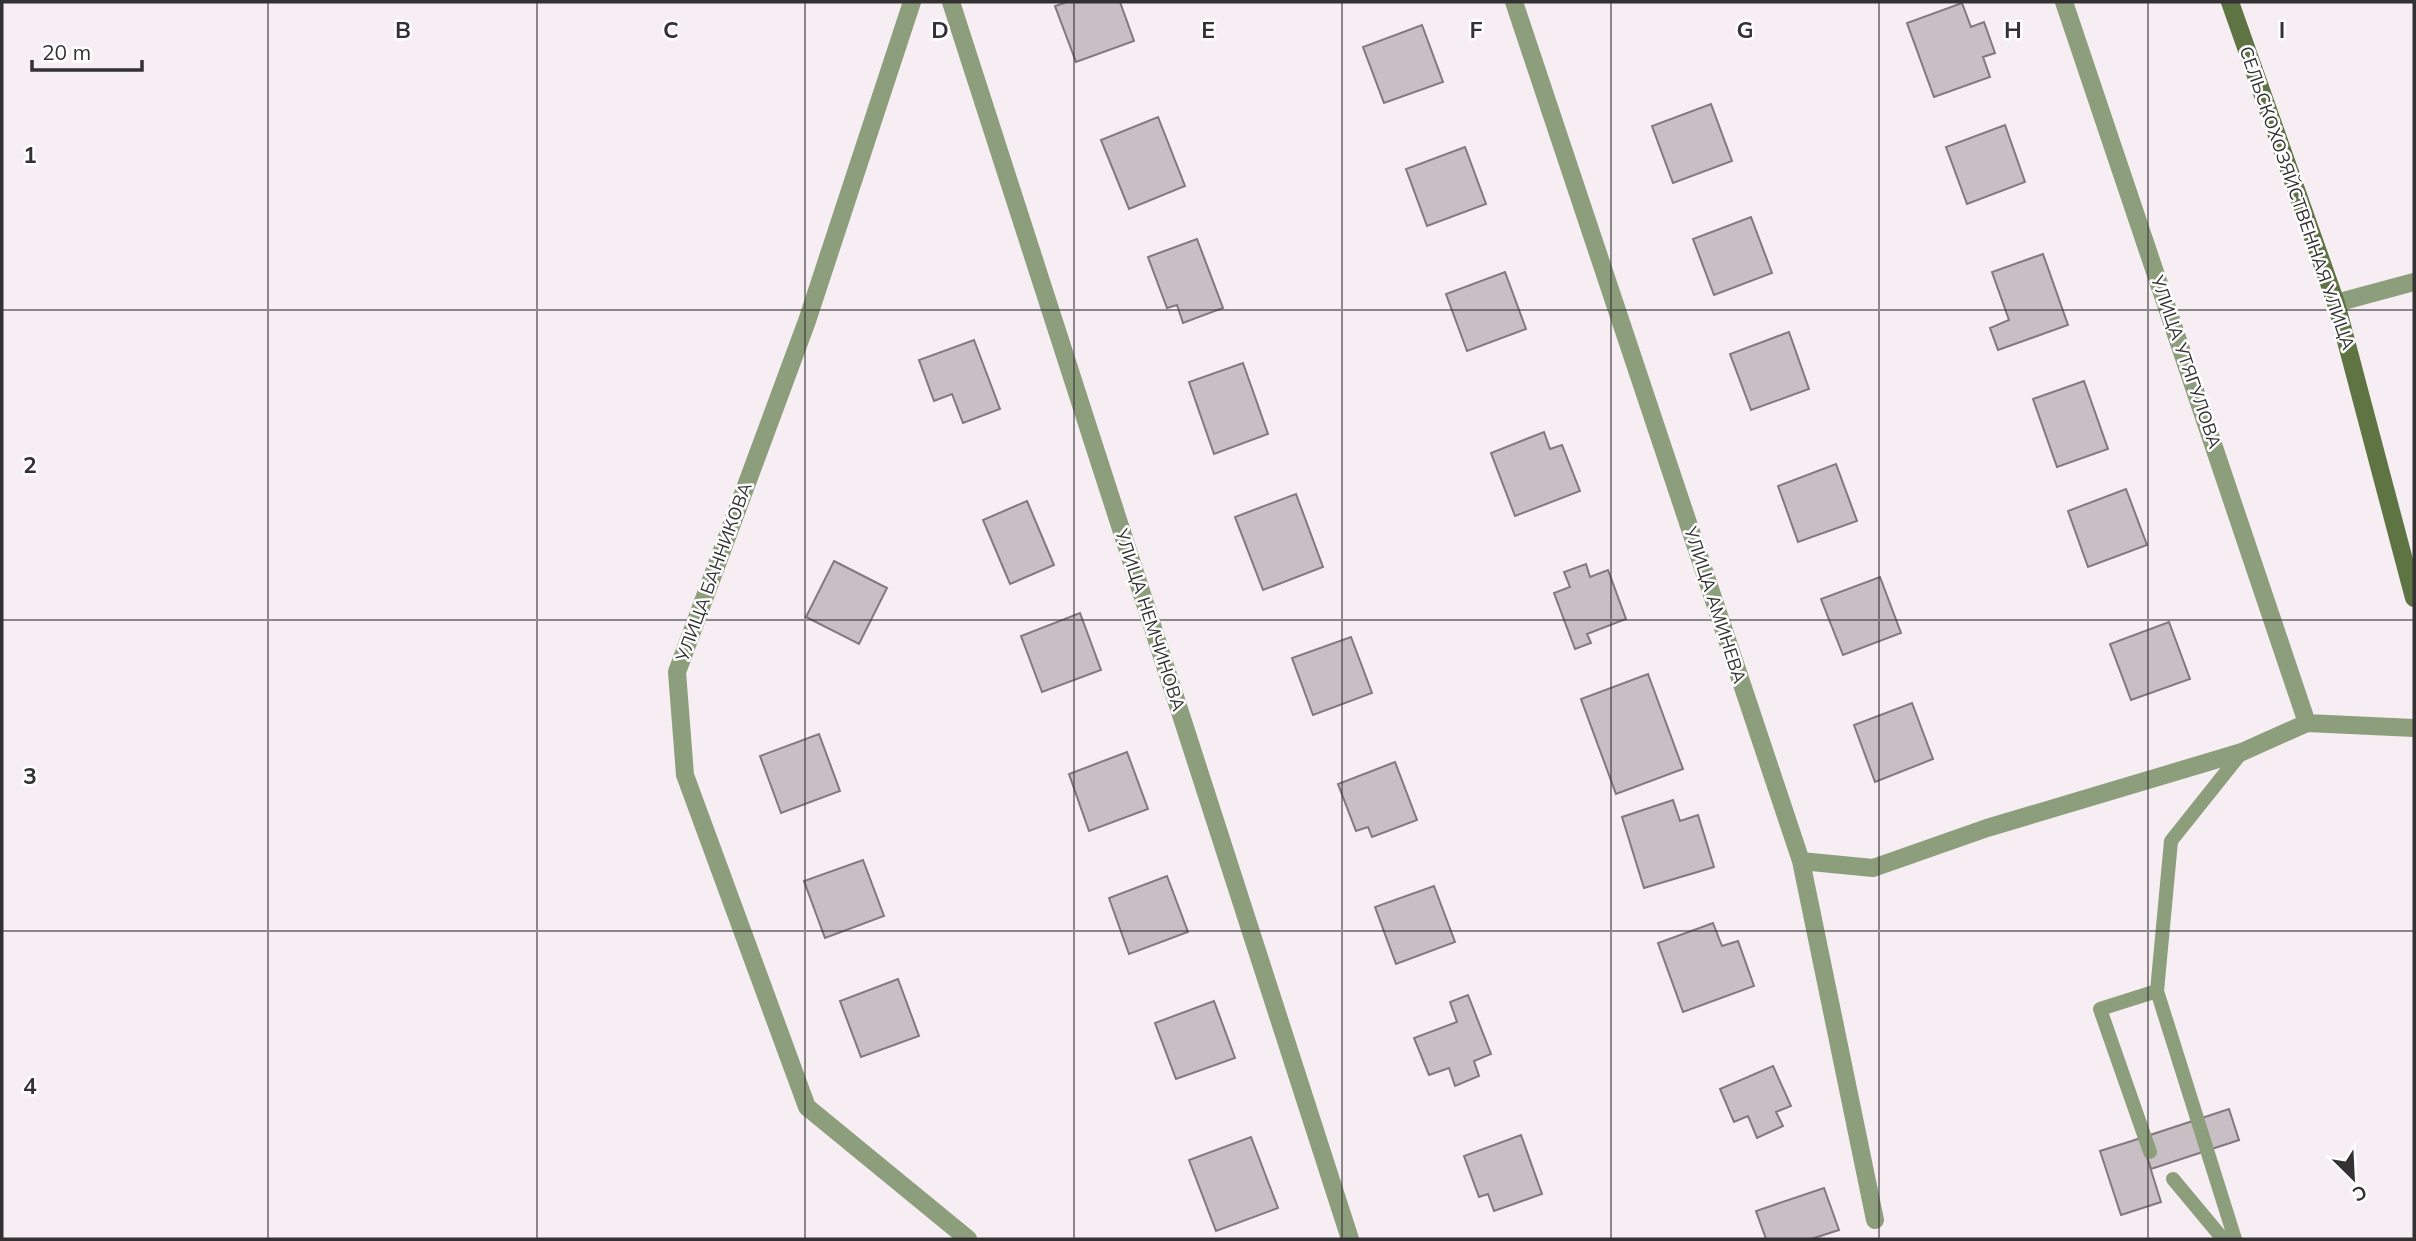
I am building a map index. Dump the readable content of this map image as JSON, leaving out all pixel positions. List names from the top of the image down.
{
  "streets": {
    "main road": ["СЕЛЬСКОХОЗЯЙСТВЕННАЯ УЛИЦА"],
    "street": [
      "УЛИЦА УТЯГУЛОВА",
      "УЛИЦА БАННИКОВА",
      "УЛИЦА АМИНЕВА",
      "УЛИЦА НЕМЧИНОВА"
    ]
  },
  "scale_bar": "20 m",
  "north": "bottom right",
  "grid": {
    "columns": [
      "B",
      "C",
      "D",
      "E",
      "F",
      "G",
      "H",
      "I"
    ],
    "rows": [
      "1",
      "2",
      "3",
      "4"
    ]
  }
}
